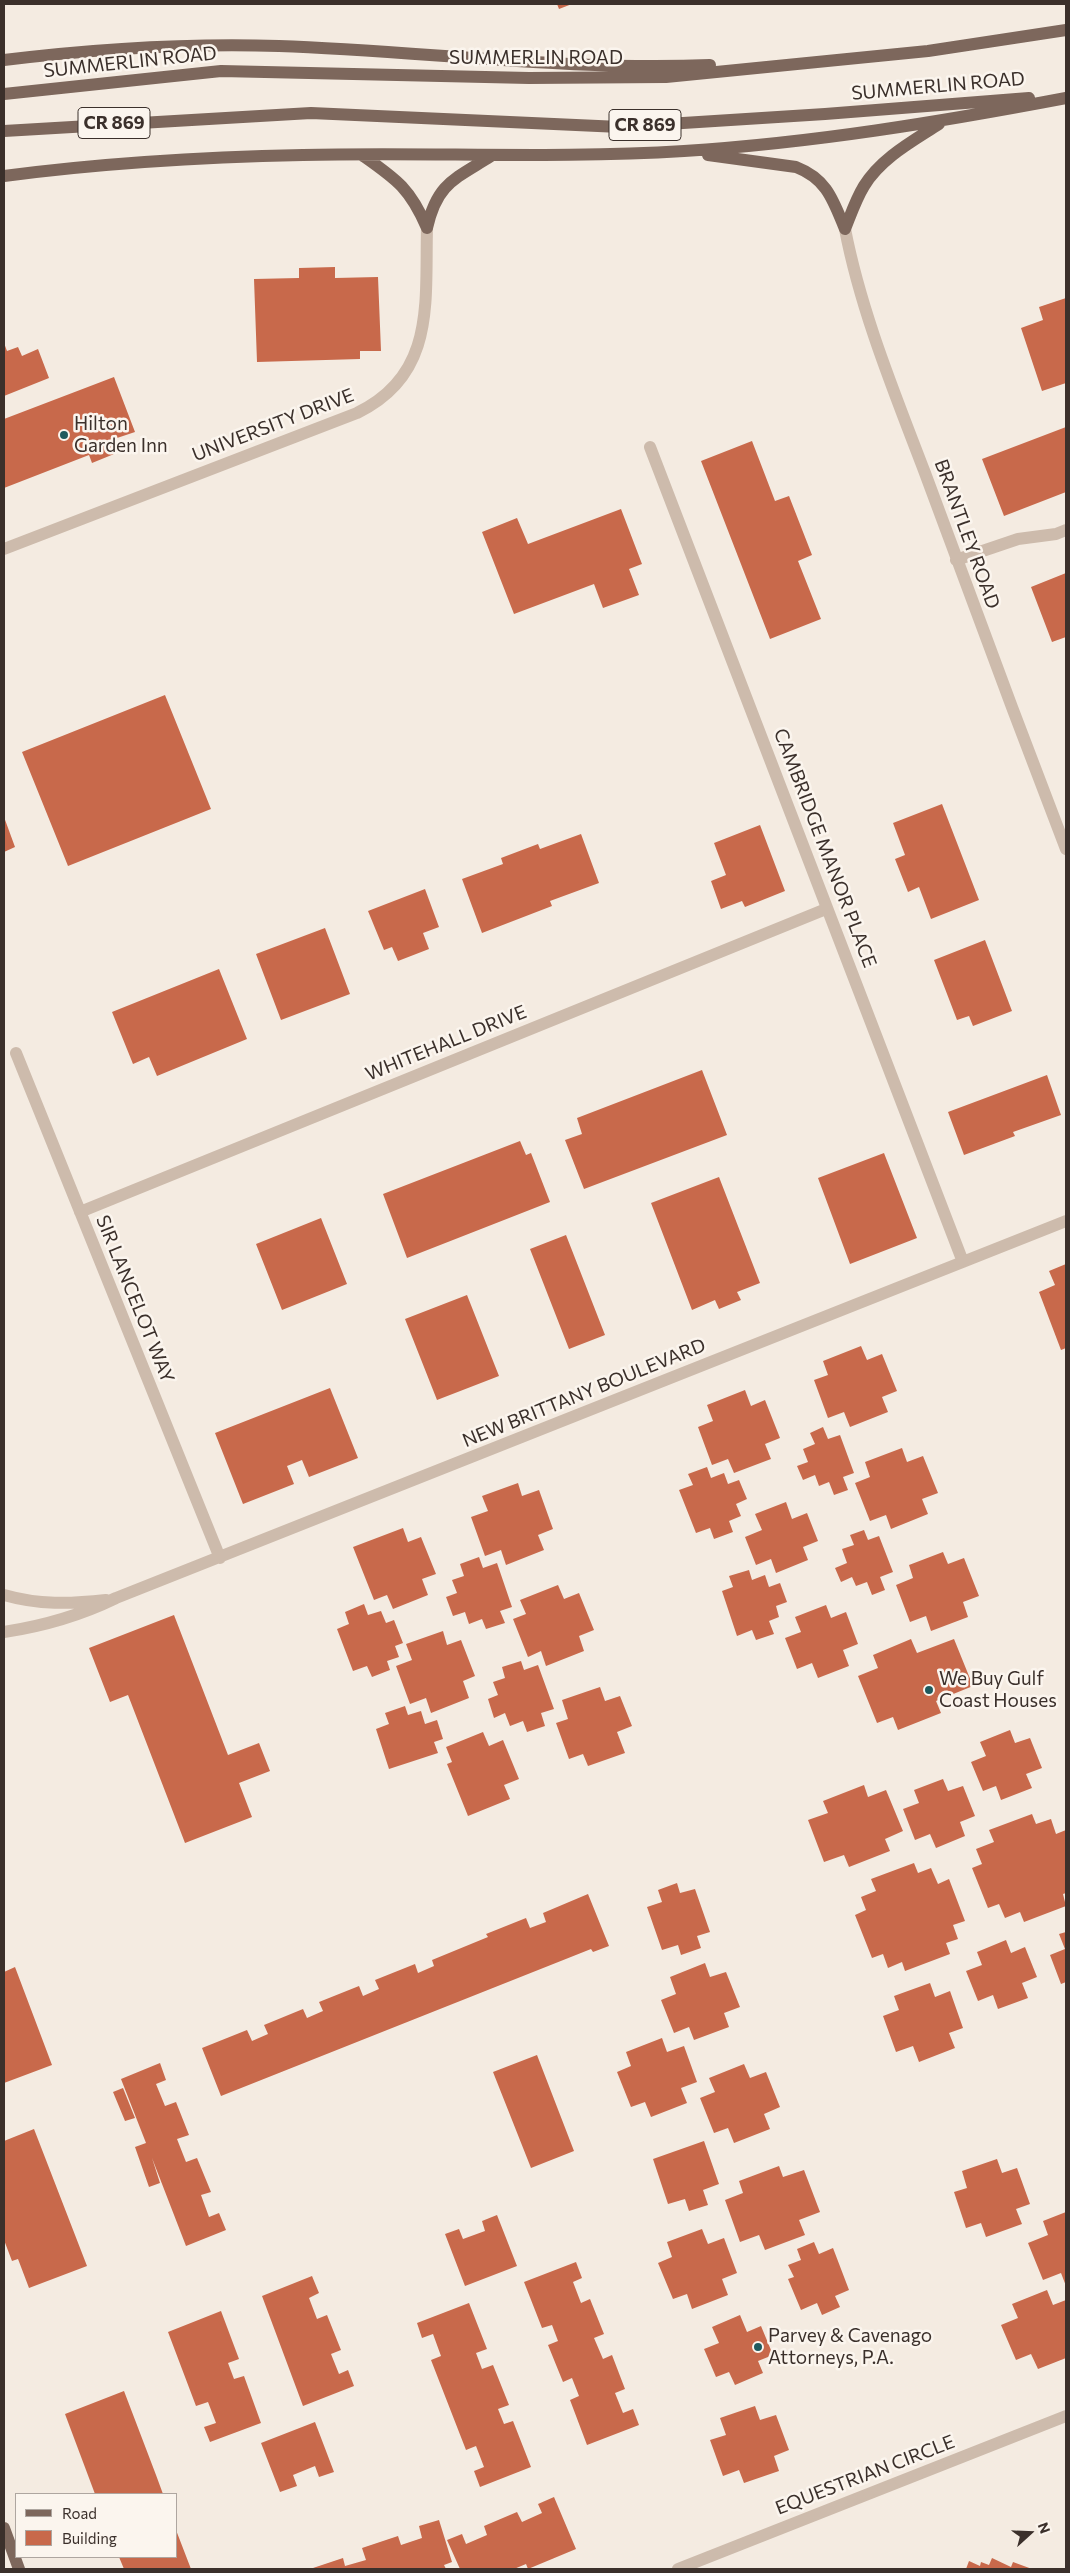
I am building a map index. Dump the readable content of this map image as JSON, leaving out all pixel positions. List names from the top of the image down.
{
  "streets": {
    "main road": ["SUMMERLIN ROAD", "CR 869"],
    "street": [
      "UNIVERSITY DRIVE",
      "BRANTLEY ROAD",
      "CAMBRIDGE MANOR PLACE",
      "WHITEHALL DRIVE",
      "SIR LANCELOT WAY",
      "NEW BRITTANY BOULEVARD",
      "EQUESTRIAN CIRCLE"
    ]
  },
  "crossings": [
    ["CAMBRIDGE MANOR PLACE", "WHITEHALL DRIVE"],
    ["CAMBRIDGE MANOR PLACE", "NEW BRITTANY BOULEVARD"],
    ["WHITEHALL DRIVE", "SIR LANCELOT WAY"],
    ["SIR LANCELOT WAY", "NEW BRITTANY BOULEVARD"]
  ],
  "places": ["Hilton Garden Inn", "We Buy Gulf Coast Houses", "Parvey & Cavenago Attorneys, P.A."],
  "legend": ["Road", "Building"],
  "north": "right"
}
